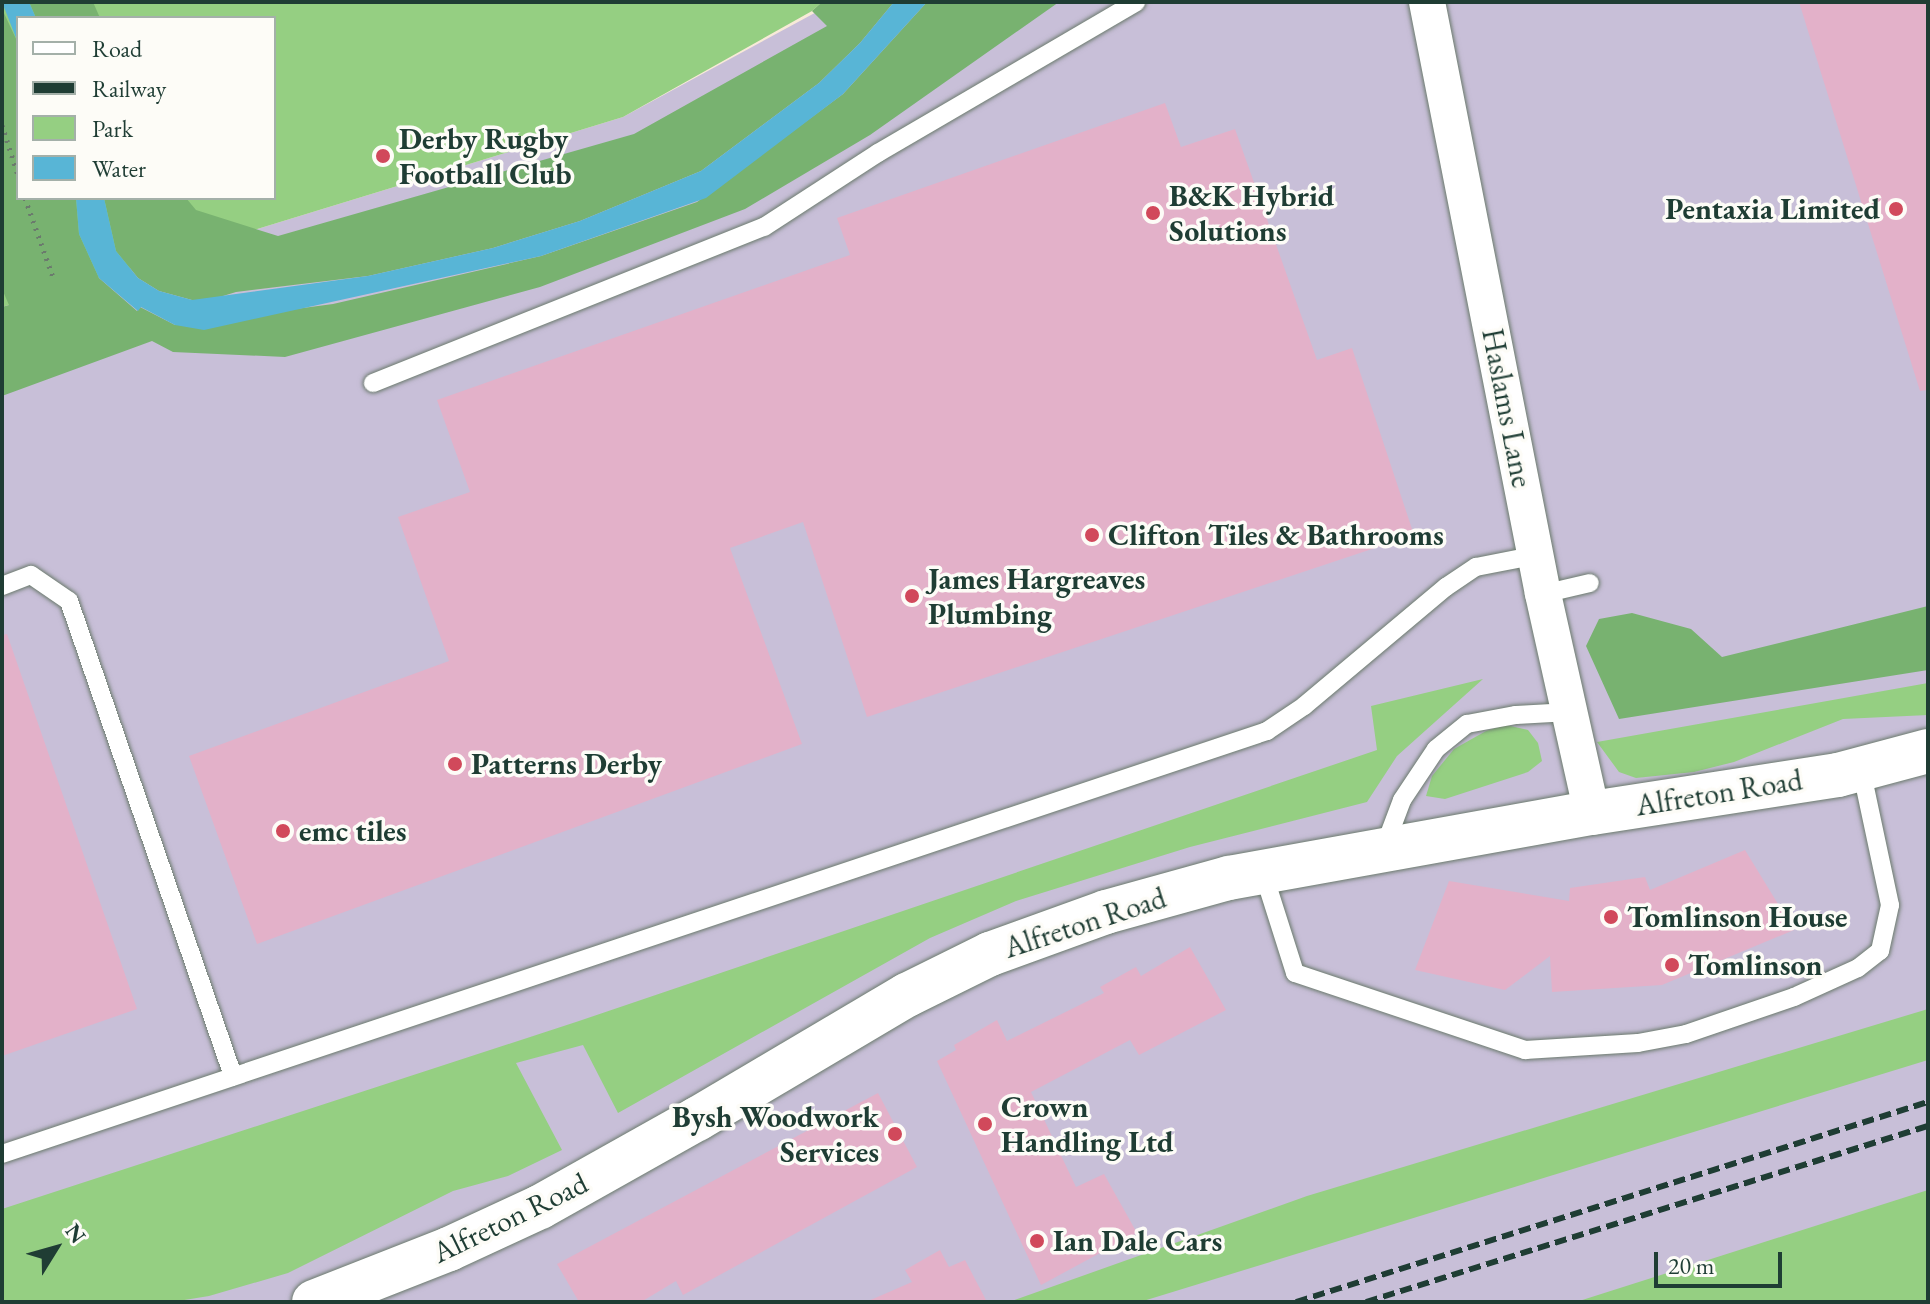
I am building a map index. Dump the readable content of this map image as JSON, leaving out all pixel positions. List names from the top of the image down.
{
  "streets": {
    "street": ["Haslams Lane", "Alfreton Road"]
  },
  "crossings": [
    ["Haslams Lane", "Alfreton Road"]
  ],
  "places": [
    "Derby Rugby Football Club",
    "Pentaxia Limited",
    "B&K Hybrid Solutions",
    "Clifton Tiles & Bathrooms",
    "James Hargreaves Plumbing",
    "Patterns Derby",
    "emc tiles",
    "Tomlinson House",
    "Tomlinson",
    "Crown Handling Ltd",
    "Bysh Woodwork Services",
    "Ian Dale Cars"
  ],
  "legend": [
    "Road",
    "Railway",
    "Park",
    "Water"
  ],
  "scale_bar": "20 m",
  "north": "top right"
}
